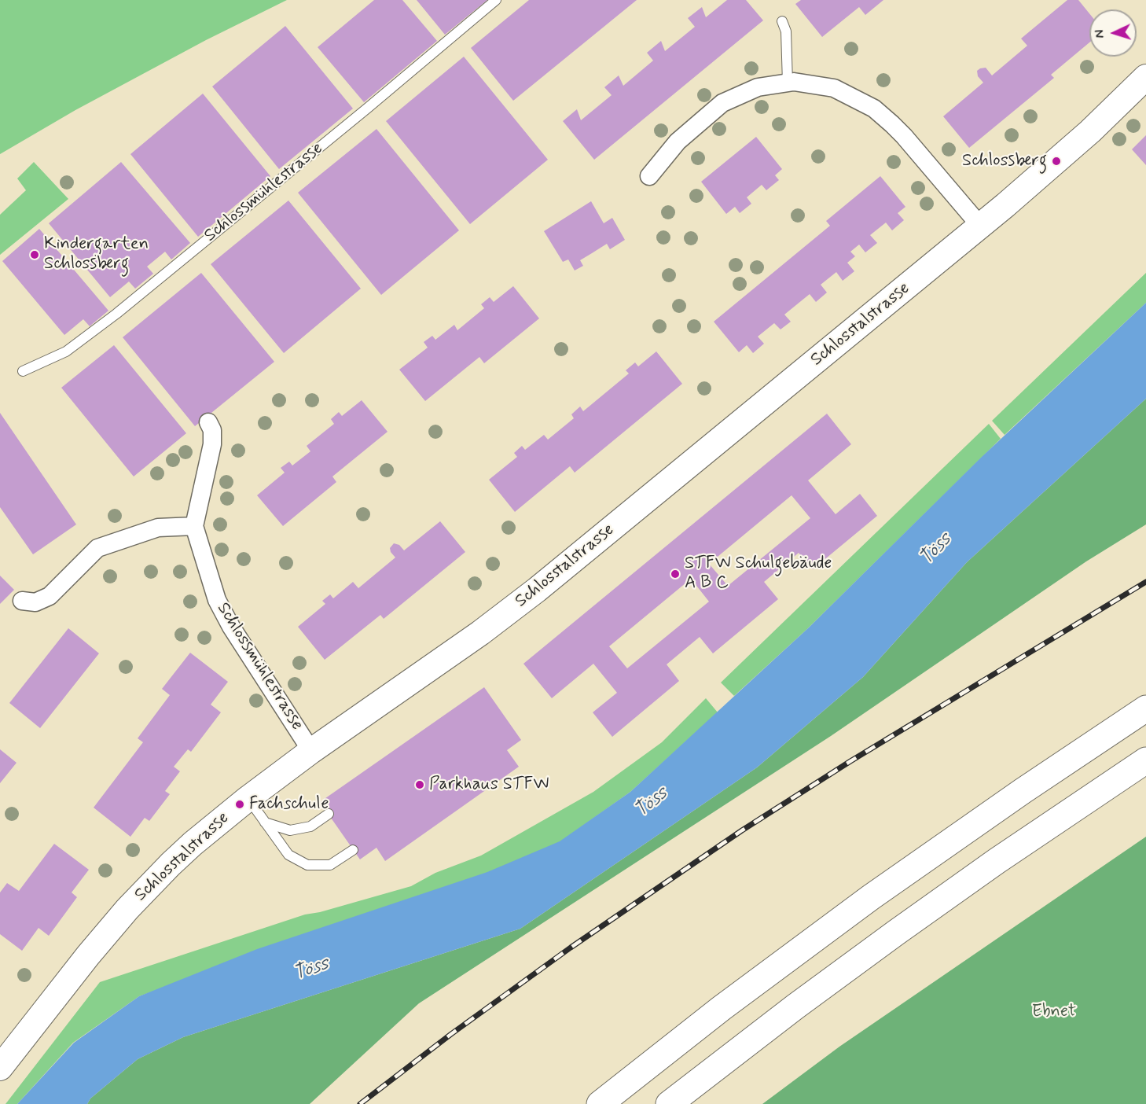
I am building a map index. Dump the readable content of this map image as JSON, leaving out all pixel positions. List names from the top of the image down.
{
  "streets": {
    "main road": ["Schlosstalstrasse"],
    "street": ["Schlossmühlestrasse"]
  },
  "crossings": [
    ["Schlossmühlestrasse", "Schlosstalstrasse"]
  ],
  "water": ["Töss"],
  "parks": ["Ebnet"],
  "places": [
    "Schlossberg",
    "Kindergarten Schlossberg",
    "STFW Schulgebäude A B C",
    "Parkhaus STFW",
    "Fachschule"
  ],
  "north": "left"
}
